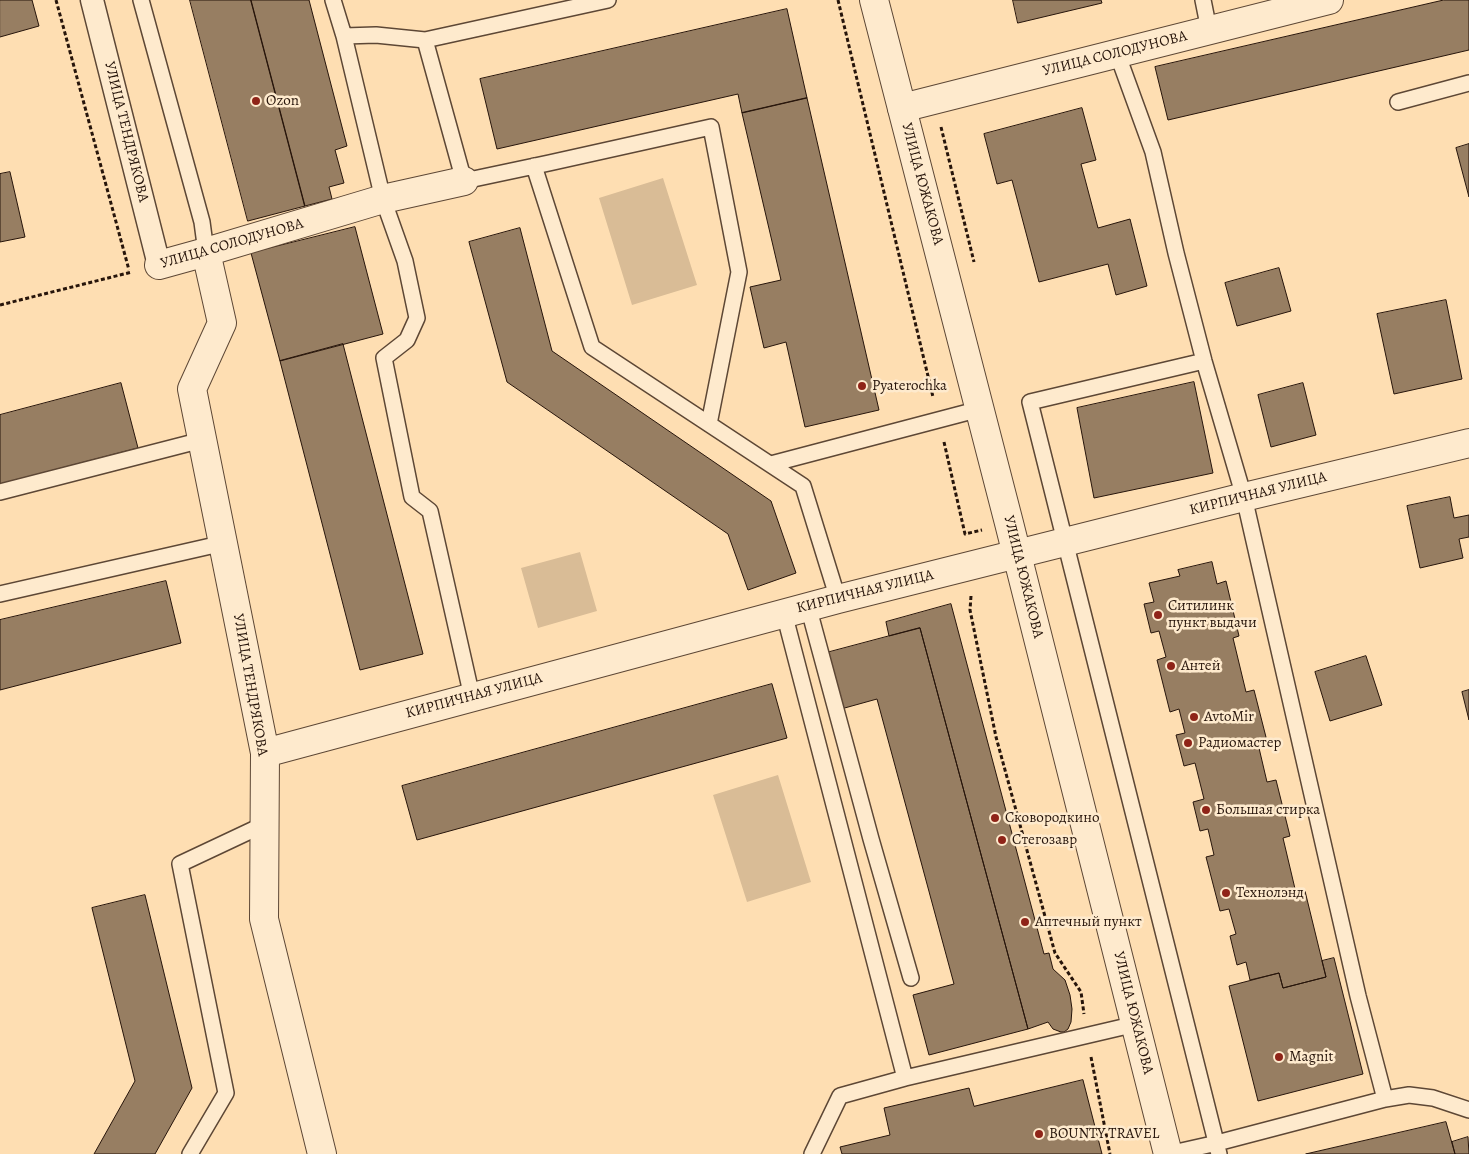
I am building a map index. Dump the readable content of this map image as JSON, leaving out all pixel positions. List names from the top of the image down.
{
  "streets": {
    "street": [
      "УЛИЦА СОЛОДУНОВА",
      "УЛИЦА ТЕНДРЯКОВА",
      "УЛИЦА ЮЖАКОВА",
      "КИРПИЧНАЯ УЛИЦА"
    ]
  },
  "crossings": [
    ["УЛИЦА СОЛОДУНОВА", "УЛИЦА ТЕНДРЯКОВА"],
    ["УЛИЦА СОЛОДУНОВА", "УЛИЦА ЮЖАКОВА"],
    ["УЛИЦА ТЕНДРЯКОВА", "КИРПИЧНАЯ УЛИЦА"],
    ["УЛИЦА ЮЖАКОВА", "КИРПИЧНАЯ УЛИЦА"]
  ],
  "places": [
    "Ozon",
    "Pyaterochka",
    "Ситилинк пункт выдачи",
    "Антей",
    "AvtoMir",
    "Радиомастер",
    "Большая стирка",
    "Сковородкино",
    "Стегозавр",
    "Технолэнд",
    "Аптечный пункт",
    "Magnit",
    "BOUNTY TRAVEL"
  ]
}
